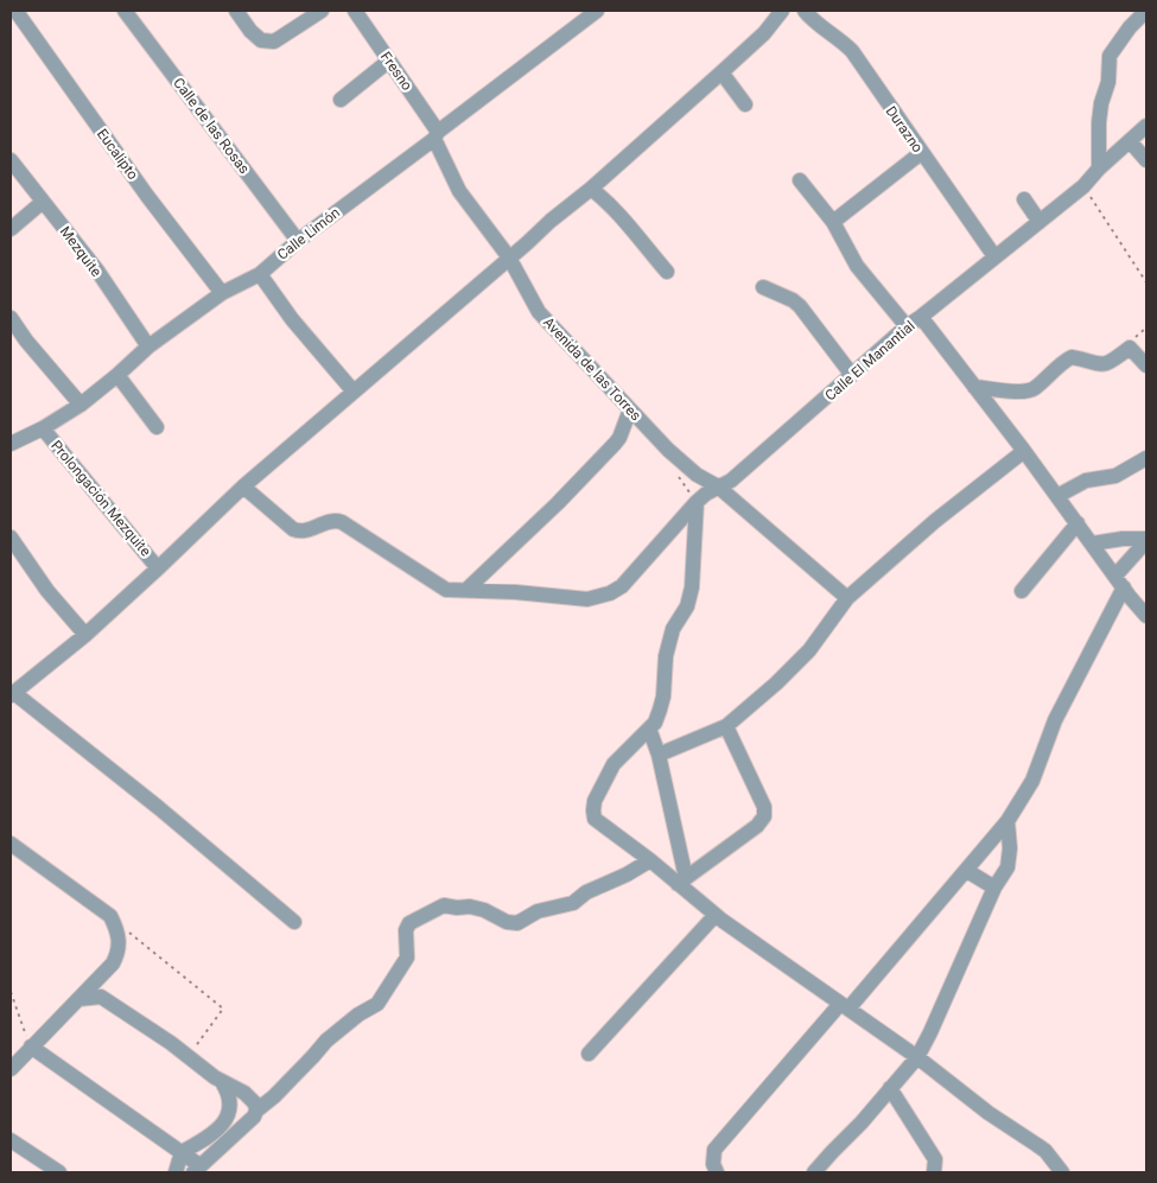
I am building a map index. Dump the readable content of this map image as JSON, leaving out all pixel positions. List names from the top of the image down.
{
  "streets": {
    "street": [
      "Fresno",
      "Calle de las Rosas",
      "Durazno",
      "Eucalipto",
      "Calle Limón",
      "Mezquite",
      "Calle El Manantial",
      "Avenida de las Torres",
      "Prolongación Mezquite"
    ]
  },
  "crossings": [
    ["Fresno", "Calle Limón"],
    ["Fresno", "Avenida de las Torres"],
    ["Calle de las Rosas", "Calle Limón"],
    ["Durazno", "Calle El Manantial"],
    ["Eucalipto", "Calle Limón"],
    ["Calle Limón", "Mezquite"],
    ["Calle Limón", "Avenida de las Torres"],
    ["Calle Limón", "Prolongación Mezquite"],
    ["Calle El Manantial", "Avenida de las Torres"]
  ]
}
